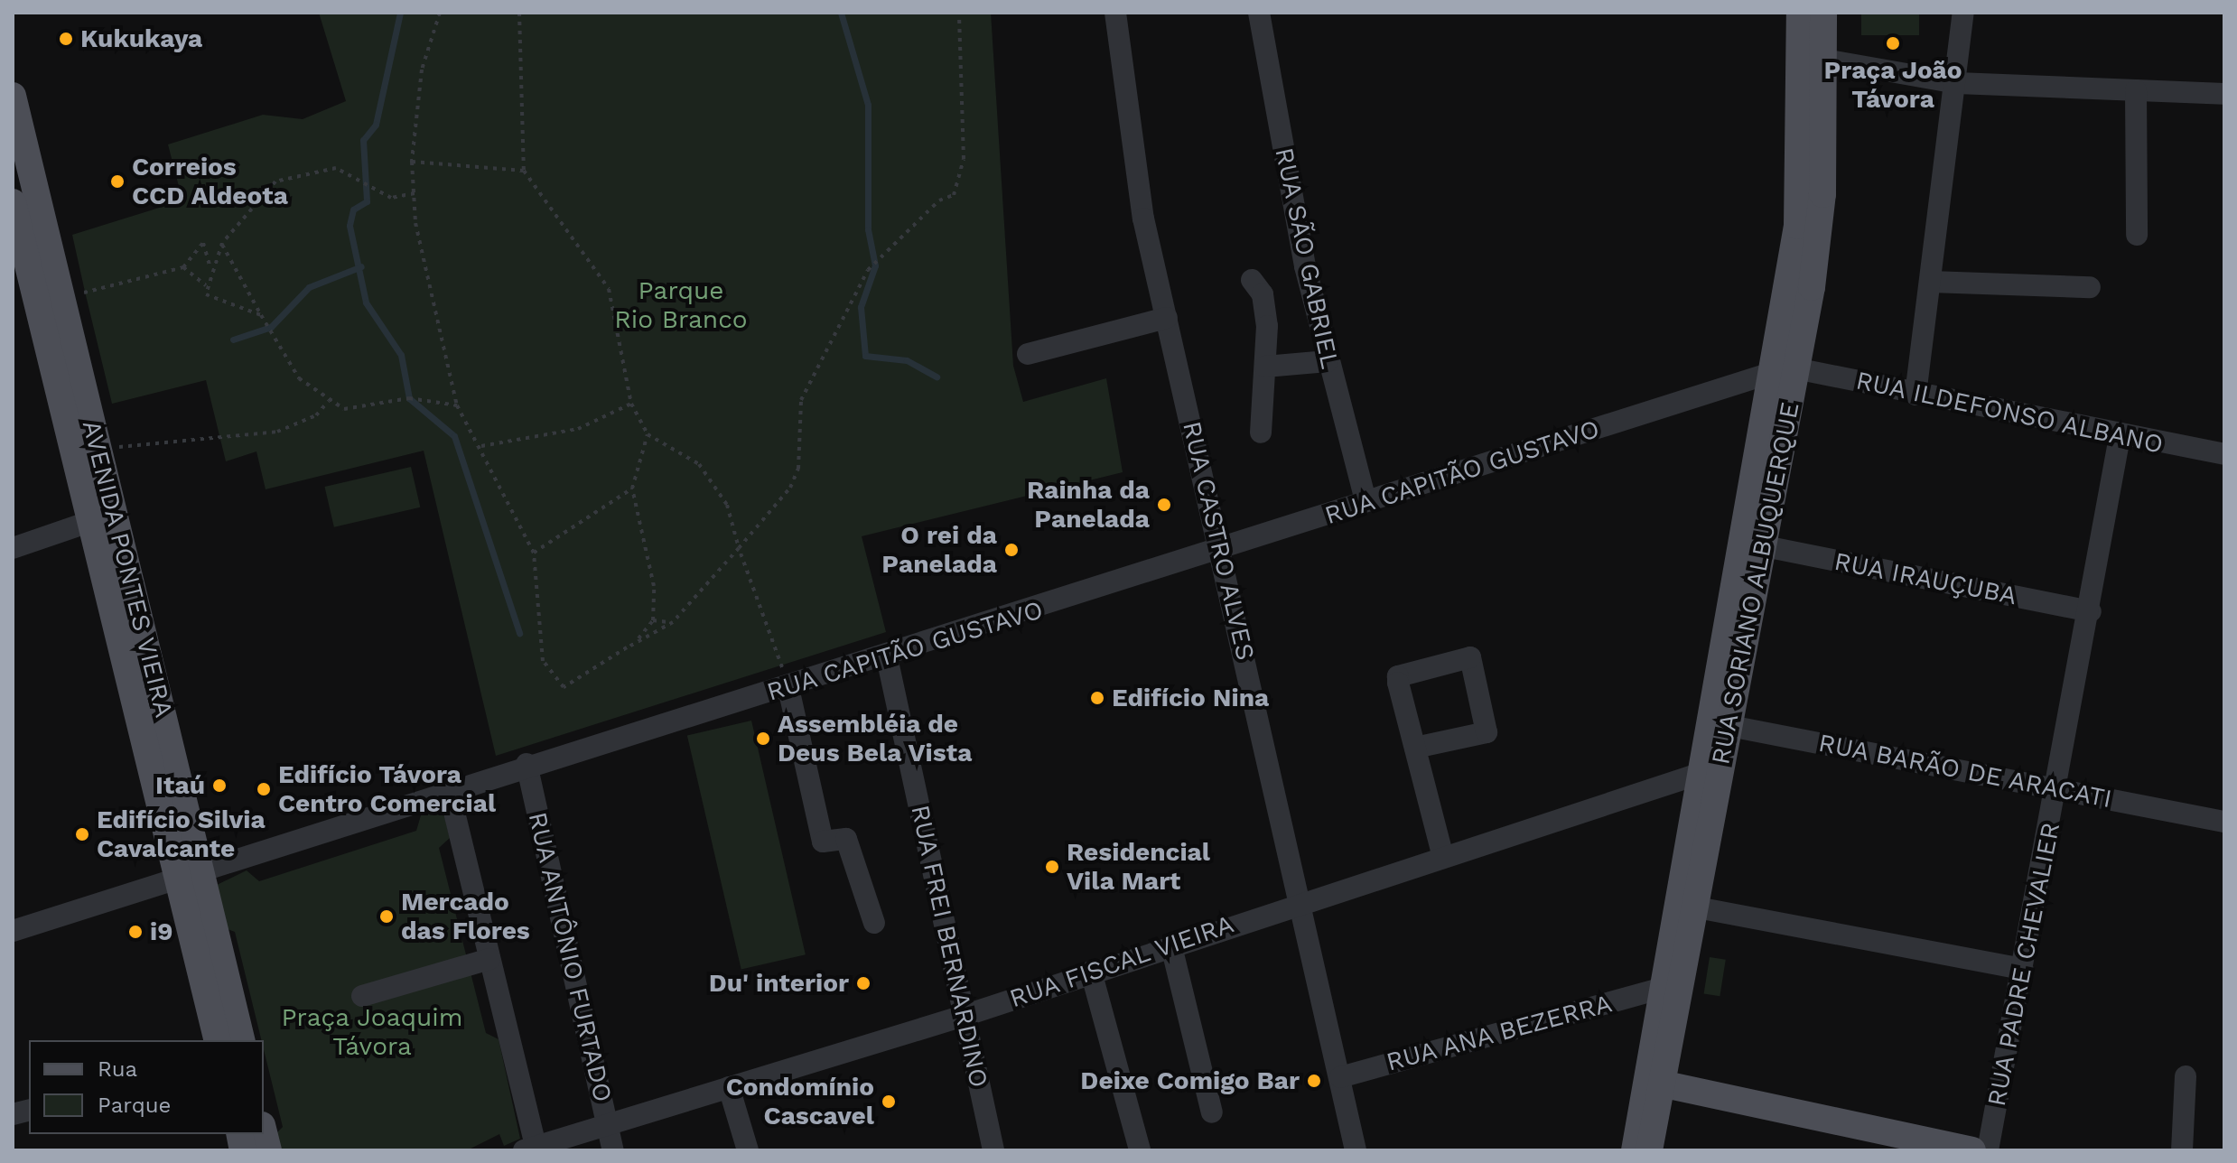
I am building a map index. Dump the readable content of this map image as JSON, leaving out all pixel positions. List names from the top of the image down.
{
  "streets": {
    "main road": ["AVENIDA PONTES VIEIRA", "RUA SORIANO ALBUQUERQUE"],
    "street": [
      "RUA SÃO GABRIEL",
      "RUA ILDEFONSO ALBANO",
      "RUA CAPITÃO GUSTAVO",
      "RUA CASTRO ALVES",
      "RUA IRAUÇUBA",
      "RUA BARÃO DE ARACATI",
      "RUA FREI BERNARDINO",
      "RUA ANTÔNIO FURTADO",
      "RUA FISCAL VIEIRA",
      "RUA PADRE CHEVALIER",
      "RUA ANA BEZERRA"
    ]
  },
  "crossings": [
    ["RUA SÃO GABRIEL", "RUA CAPITÃO GUSTAVO"],
    ["RUA ILDEFONSO ALBANO", "RUA CAPITÃO GUSTAVO"],
    ["RUA ILDEFONSO ALBANO", "RUA SORIANO ALBUQUERQUE"],
    ["RUA ILDEFONSO ALBANO", "RUA PADRE CHEVALIER"],
    ["RUA CAPITÃO GUSTAVO", "RUA CASTRO ALVES"],
    ["RUA CAPITÃO GUSTAVO", "AVENIDA PONTES VIEIRA"],
    ["RUA CAPITÃO GUSTAVO", "RUA SORIANO ALBUQUERQUE"],
    ["RUA CAPITÃO GUSTAVO", "RUA FREI BERNARDINO"],
    ["RUA CAPITÃO GUSTAVO", "RUA ANTÔNIO FURTADO"],
    ["RUA CASTRO ALVES", "RUA FISCAL VIEIRA"],
    ["RUA CASTRO ALVES", "RUA ANA BEZERRA"],
    ["RUA IRAUÇUBA", "RUA SORIANO ALBUQUERQUE"],
    ["RUA IRAUÇUBA", "RUA PADRE CHEVALIER"],
    ["RUA SORIANO ALBUQUERQUE", "RUA BARÃO DE ARACATI"],
    ["RUA SORIANO ALBUQUERQUE", "RUA FISCAL VIEIRA"],
    ["RUA SORIANO ALBUQUERQUE", "RUA ANA BEZERRA"],
    ["RUA BARÃO DE ARACATI", "RUA PADRE CHEVALIER"],
    ["RUA FREI BERNARDINO", "RUA FISCAL VIEIRA"],
    ["RUA ANTÔNIO FURTADO", "RUA FISCAL VIEIRA"]
  ],
  "parks": ["Parque Rio Branco", "Praça Joaquim Távora"],
  "places": [
    "Kukukaya",
    "Praça João Távora",
    "Correios CCD Aldeota",
    "Rainha da Panelada",
    "O rei da Panelada",
    "Edifício Nina",
    "Assembléia de Deus Bela Vista",
    "Itaú",
    "Edifício Távora Centro Comercial",
    "Edifício Silvia Cavalcante",
    "Residencial Vila Mart",
    "Mercado das Flores",
    "i9",
    "Du' interior",
    "Deixe Comigo Bar",
    "Condomínio Cascavel"
  ],
  "legend": ["Rua", "Parque"]
}
